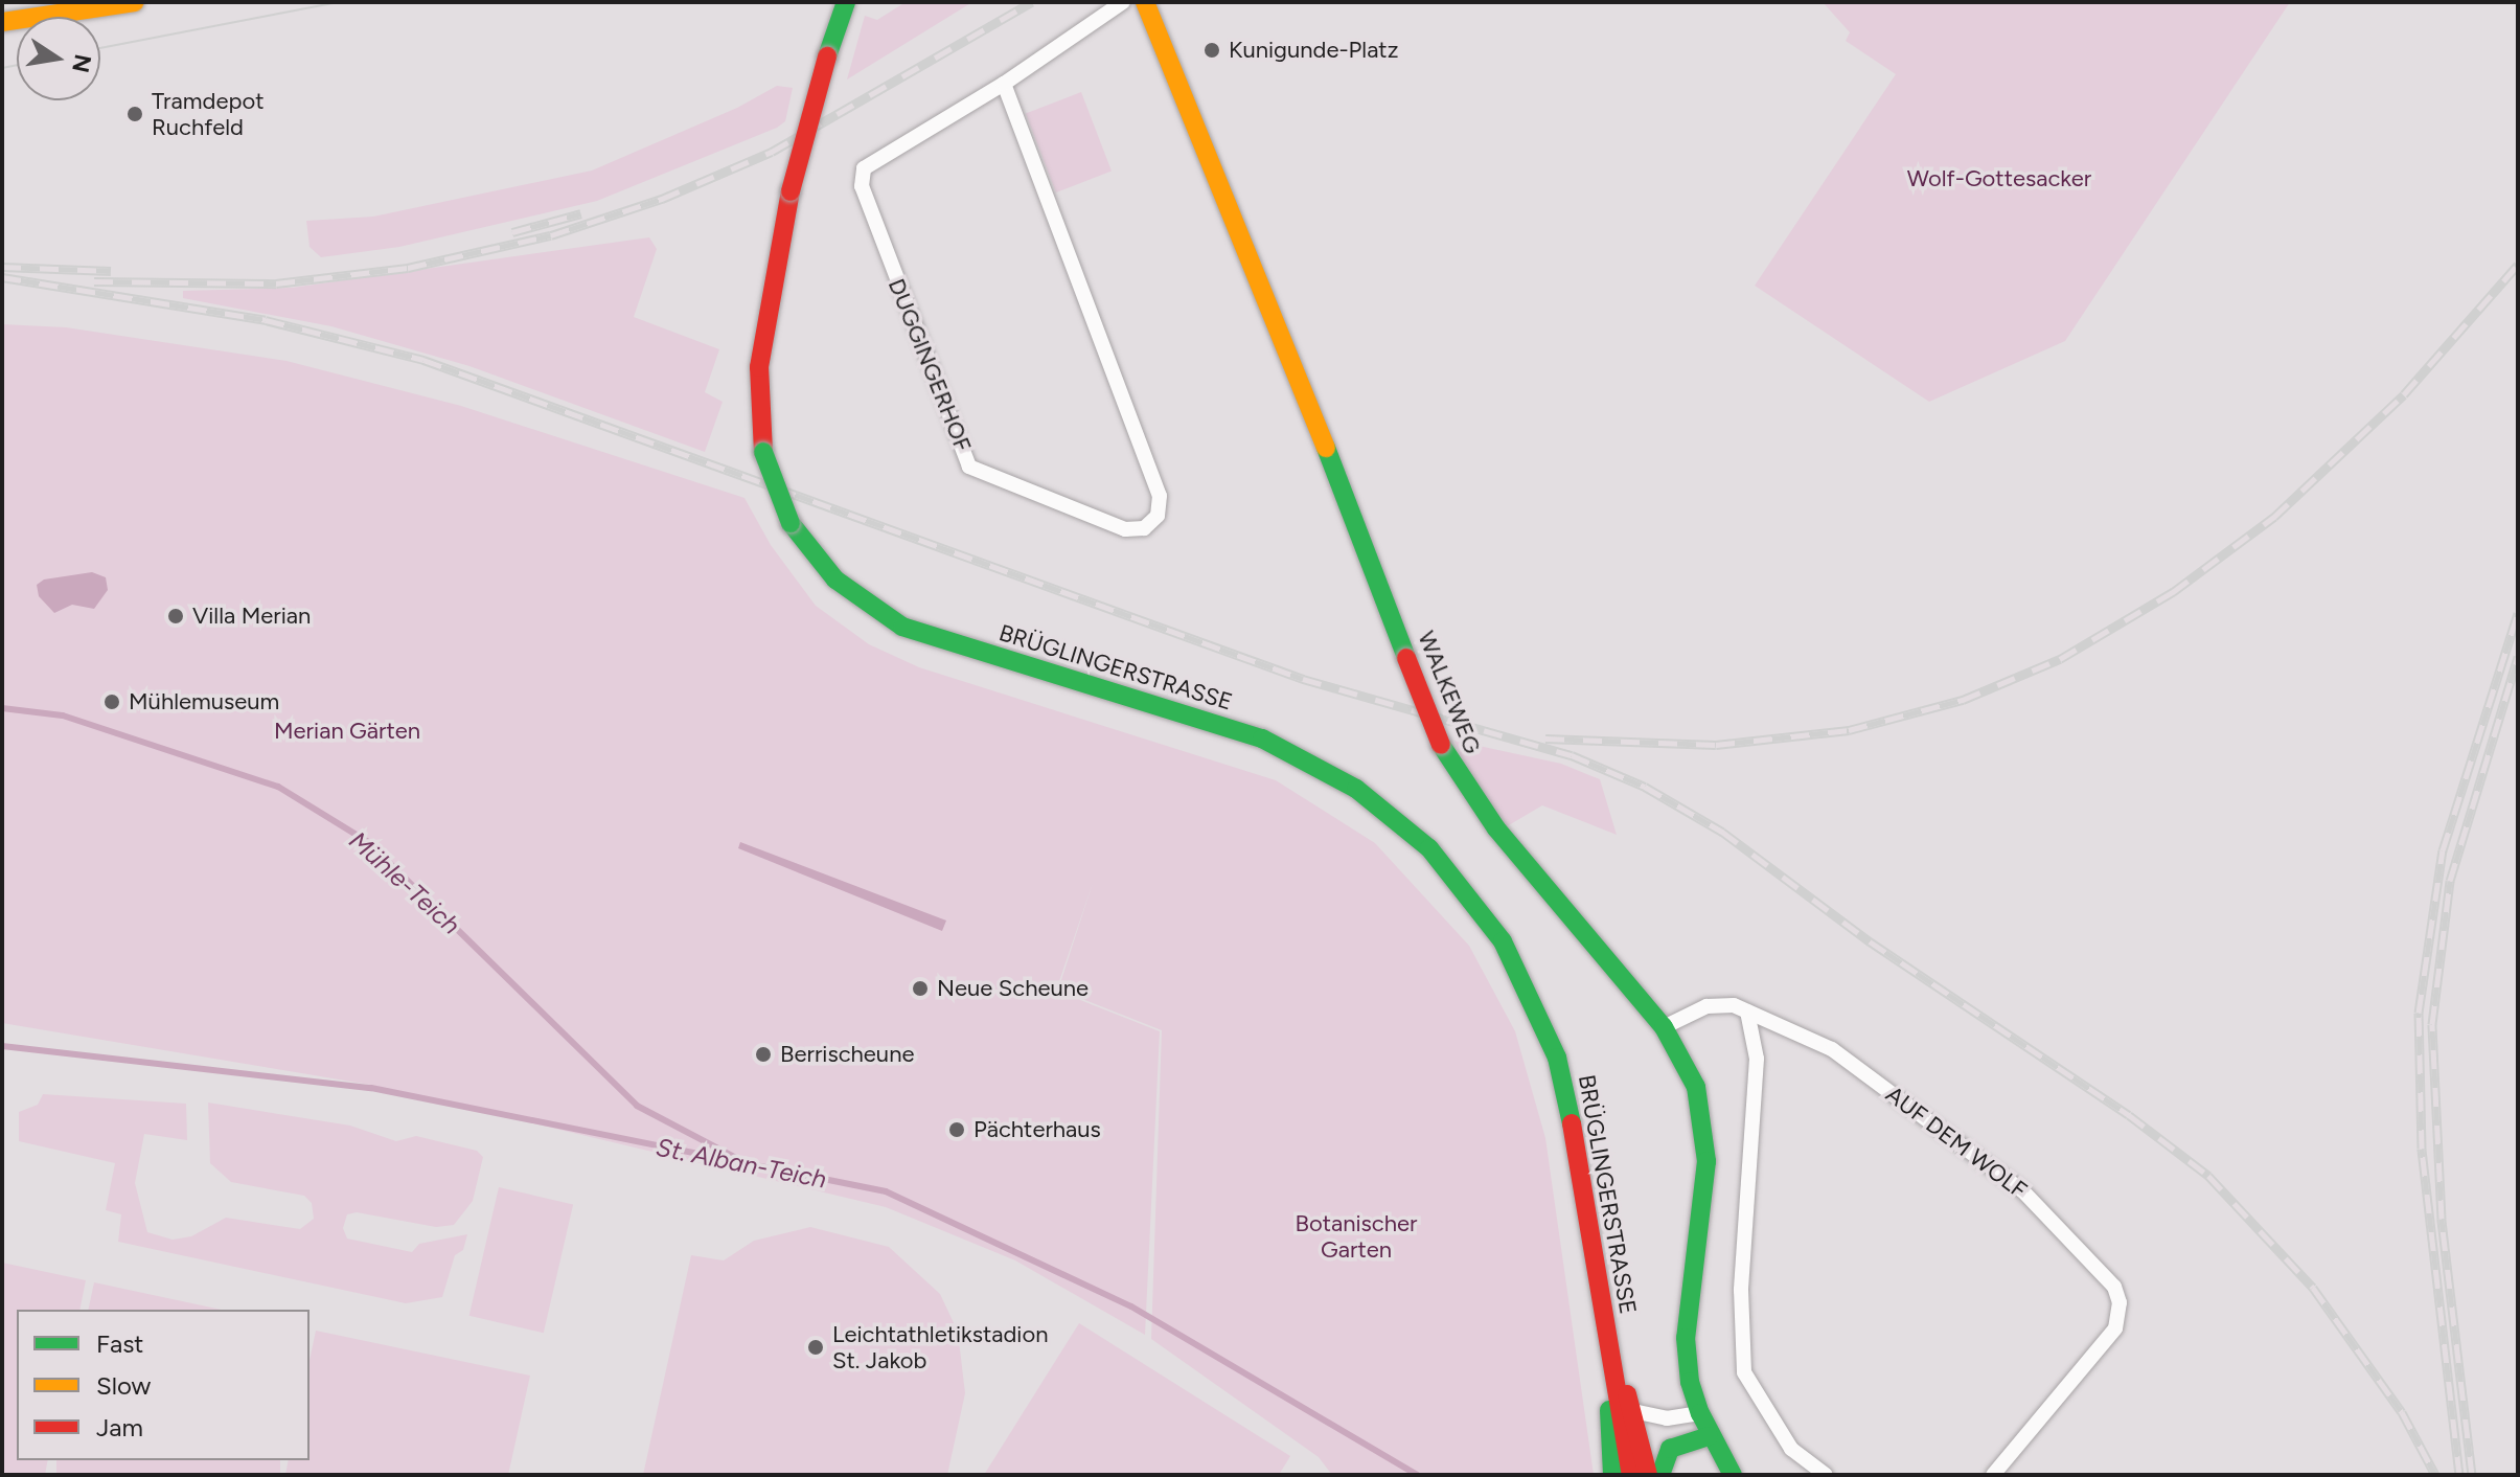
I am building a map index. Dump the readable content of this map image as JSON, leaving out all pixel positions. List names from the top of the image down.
{
  "streets": {
    "main road": ["BRÜGLINGERSTRASSE", "WALKEWEG"],
    "street": ["DUGGINGERHOF", "AUF DEM WOLF"]
  },
  "crossings": [
    ["WALKEWEG", "AUF DEM WOLF"]
  ],
  "water": ["Mühle-Teich", "St. Alban-Teich"],
  "parks": ["Wolf-Gottesacker", "Merian Gärten", "Botanischer Garten"],
  "places": [
    "Kunigunde-Platz",
    "Tramdepot Ruchfeld",
    "Villa Merian",
    "Mühlemuseum",
    "Neue Scheune",
    "Berrischeune",
    "Pächterhaus",
    "Leichtathletikstadion St. Jakob"
  ],
  "legend": ["Fast", "Slow", "Jam"],
  "north": "right"
}
